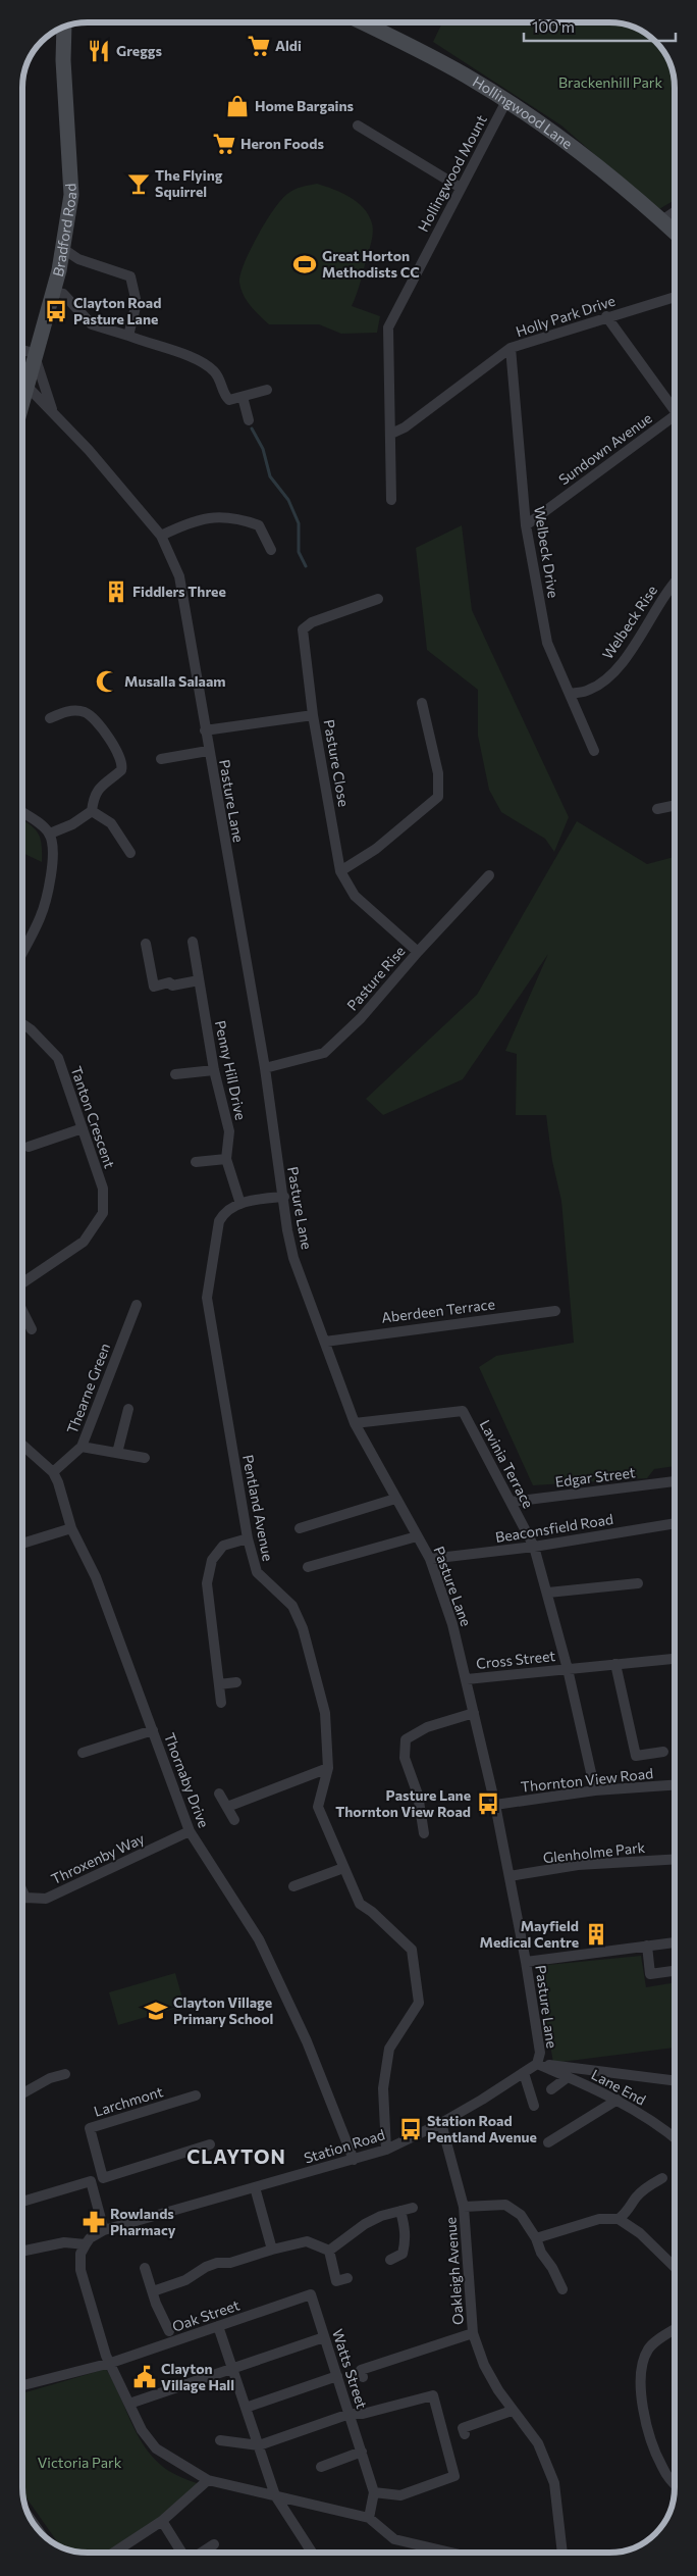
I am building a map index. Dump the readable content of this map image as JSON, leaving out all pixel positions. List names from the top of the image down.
{
  "streets": {
    "street": [
      "Hollingwood Lane",
      "Hollingwood Mount",
      "Bradford Road",
      "Holly Park Drive",
      "Sundown Avenue",
      "Welbeck Drive",
      "Welbeck Rise",
      "Pasture Close",
      "Pasture Lane",
      "Pasture Rise",
      "Penny Hill Drive",
      "Tanton Crescent",
      "Aberdeen Terrace",
      "Thearne Green",
      "Lavinia Terrace",
      "Edgar Street",
      "Pentland Avenue",
      "Beaconsfield Road",
      "Cross Street",
      "Thornaby Drive",
      "Thornton View Road",
      "Glenholme Park",
      "Throxenby Way",
      "Lane End",
      "Larchmont",
      "Station Road",
      "Oakleigh Avenue",
      "Oak Street",
      "Watts Street"
    ]
  },
  "crossings": [
    ["Hollingwood Lane", "Hollingwood Mount"],
    ["Hollingwood Mount", "Holly Park Drive"],
    ["Bradford Road", "Pasture Lane"],
    ["Holly Park Drive", "Welbeck Drive"],
    ["Sundown Avenue", "Welbeck Drive"],
    ["Welbeck Drive", "Welbeck Rise"],
    ["Pasture Close", "Pasture Rise"],
    ["Pasture Lane", "Pasture Rise"],
    ["Pasture Lane", "Aberdeen Terrace"],
    ["Pasture Lane", "Lavinia Terrace"],
    ["Pasture Lane", "Pentland Avenue"],
    ["Pasture Lane", "Beaconsfield Road"],
    ["Pasture Lane", "Cross Street"],
    ["Pasture Lane", "Thornton View Road"],
    ["Pasture Lane", "Glenholme Park"],
    ["Pasture Lane", "Lane End"],
    ["Pasture Lane", "Station Road"],
    ["Penny Hill Drive", "Pentland Avenue"],
    ["Thearne Green", "Thornaby Drive"],
    ["Lavinia Terrace", "Edgar Street"],
    ["Lavinia Terrace", "Beaconsfield Road"],
    ["Lavinia Terrace", "Cross Street"],
    ["Lavinia Terrace", "Thornton View Road"],
    ["Pentland Avenue", "Station Road"],
    ["Thornaby Drive", "Throxenby Way"],
    ["Thornaby Drive", "Station Road"],
    ["Station Road", "Oakleigh Avenue"],
    ["Oak Street", "Watts Street"]
  ],
  "districts": ["CLAYTON"],
  "parks": ["Brackenhill Park", "Victoria Park"],
  "places": {
    "supermarket": ["Aldi", "Heron Foods"],
    "restaurant": ["Greggs"],
    "shop": ["Home Bargains"],
    "bar": ["The Flying Squirrel"],
    "sports": ["Great Horton Methodists CC"],
    "bus stop": ["Clayton Road Pasture Lane", "Pasture Lane Thornton View Road", "Station Road Pentland Avenue"],
    "building": ["Fiddlers Three", "Mayfield Medical Centre"],
    "mosque": ["Musalla Salaam"],
    "school or university": ["Clayton Village Primary School"],
    "pharmacy": ["Rowlands Pharmacy"],
    "public building": ["Clayton Village Hall"]
  },
  "scale_bar": "100 m"
}
